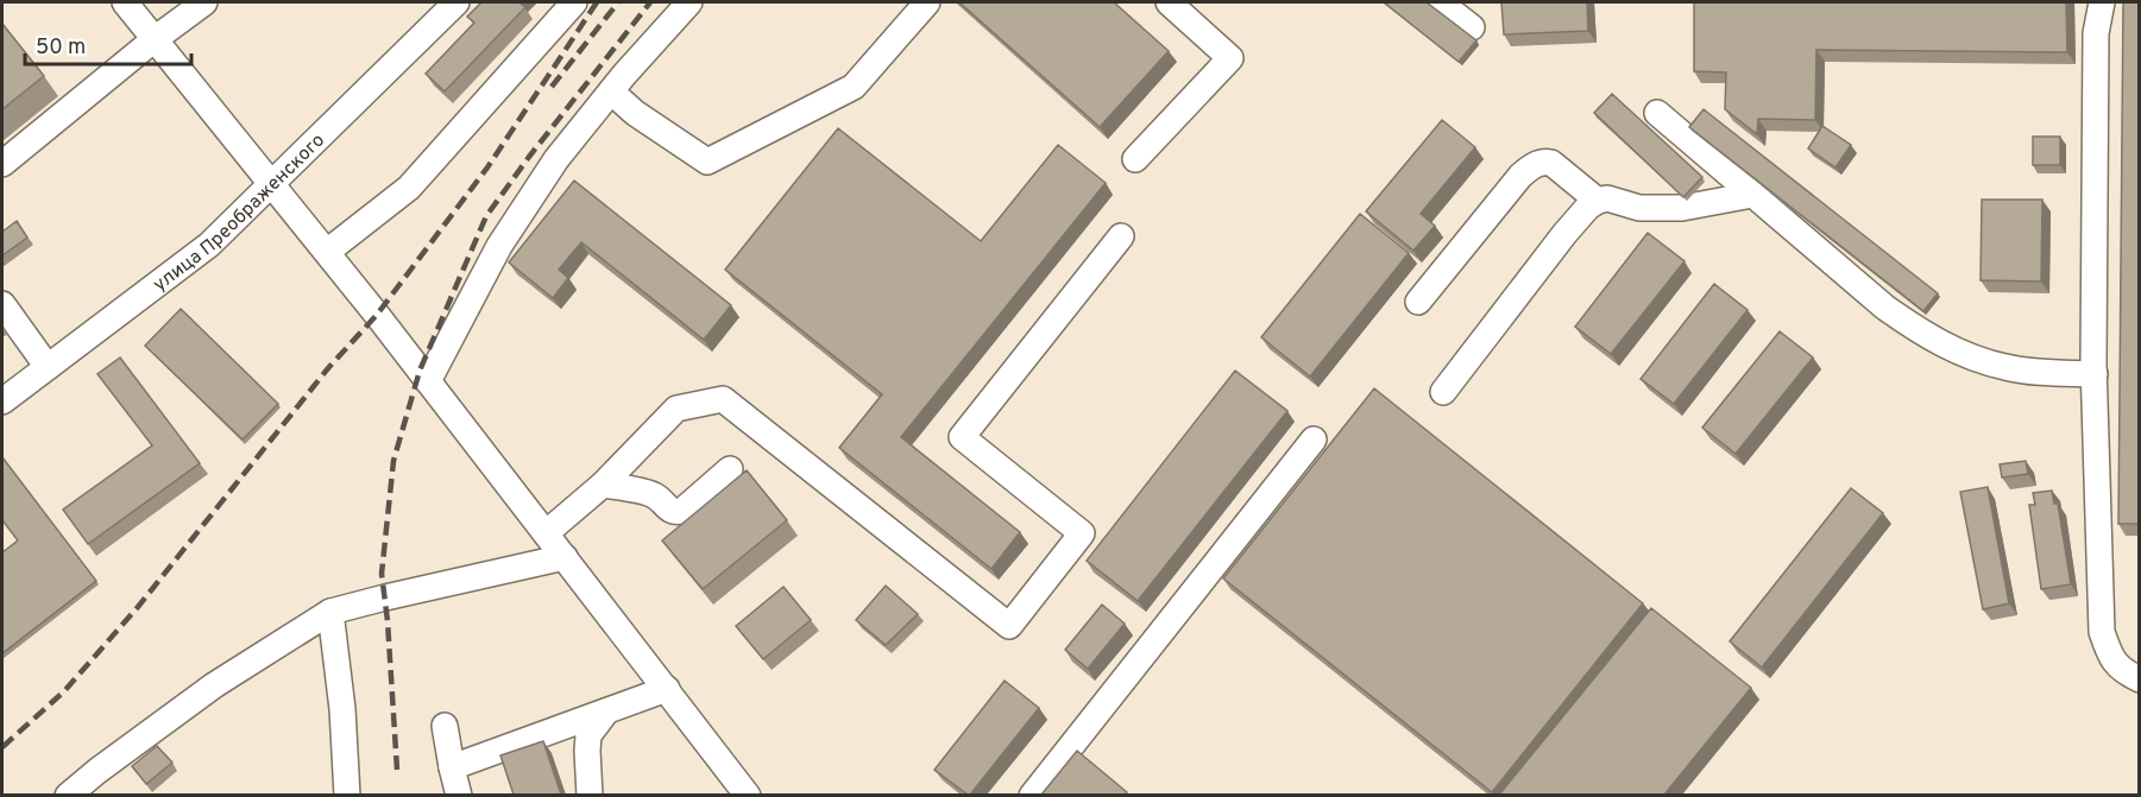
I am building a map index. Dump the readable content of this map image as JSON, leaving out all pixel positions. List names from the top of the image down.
{
  "streets": {
    "street": ["улица Преображенского"]
  },
  "scale_bar": "50 m"
}
